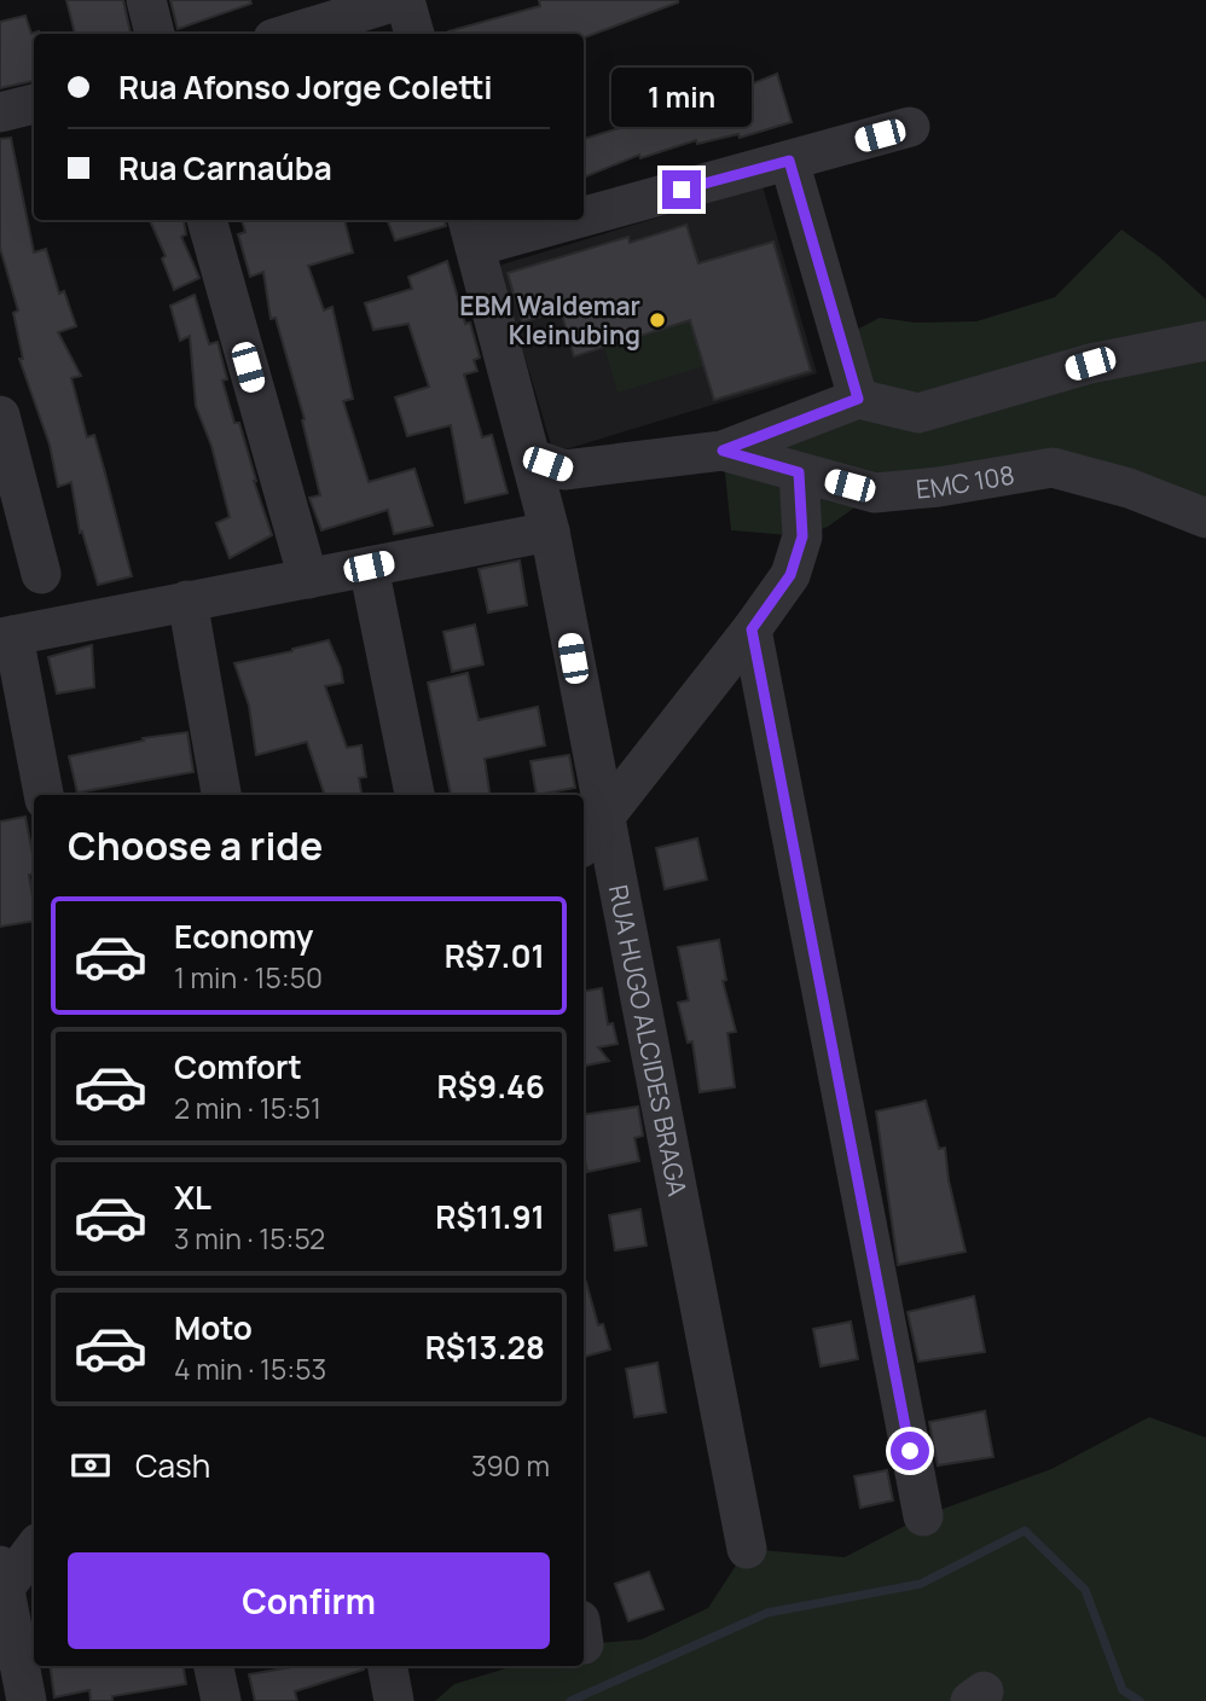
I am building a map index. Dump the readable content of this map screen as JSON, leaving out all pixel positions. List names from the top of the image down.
{
  "streets": {
    "street": ["EMC 108", "RUA HUGO ALCIDES BRAGA"]
  },
  "places": ["EBM Waldemar Kleinubing"],
  "page": {
    "banner": ["Rua Afonso Jorge Coletti", "Rua Carnaúba"],
    "bubble": "1 min",
    "heading": "Choose a ride",
    "list": [
      {
        "name": "Economy",
        "note": "1 min · 15:50",
        "value": "R$7.01"
      },
      {
        "name": "Comfort",
        "note": "2 min · 15:51",
        "value": "R$9.46"
      },
      {
        "name": "XL",
        "note": "3 min · 15:52",
        "value": "R$11.91"
      },
      {
        "name": "Moto",
        "note": "4 min · 15:53",
        "value": "R$13.28"
      }
    ],
    "pay": ["Cash", "390 m"],
    "buttons": "Confirm"
  }
}
